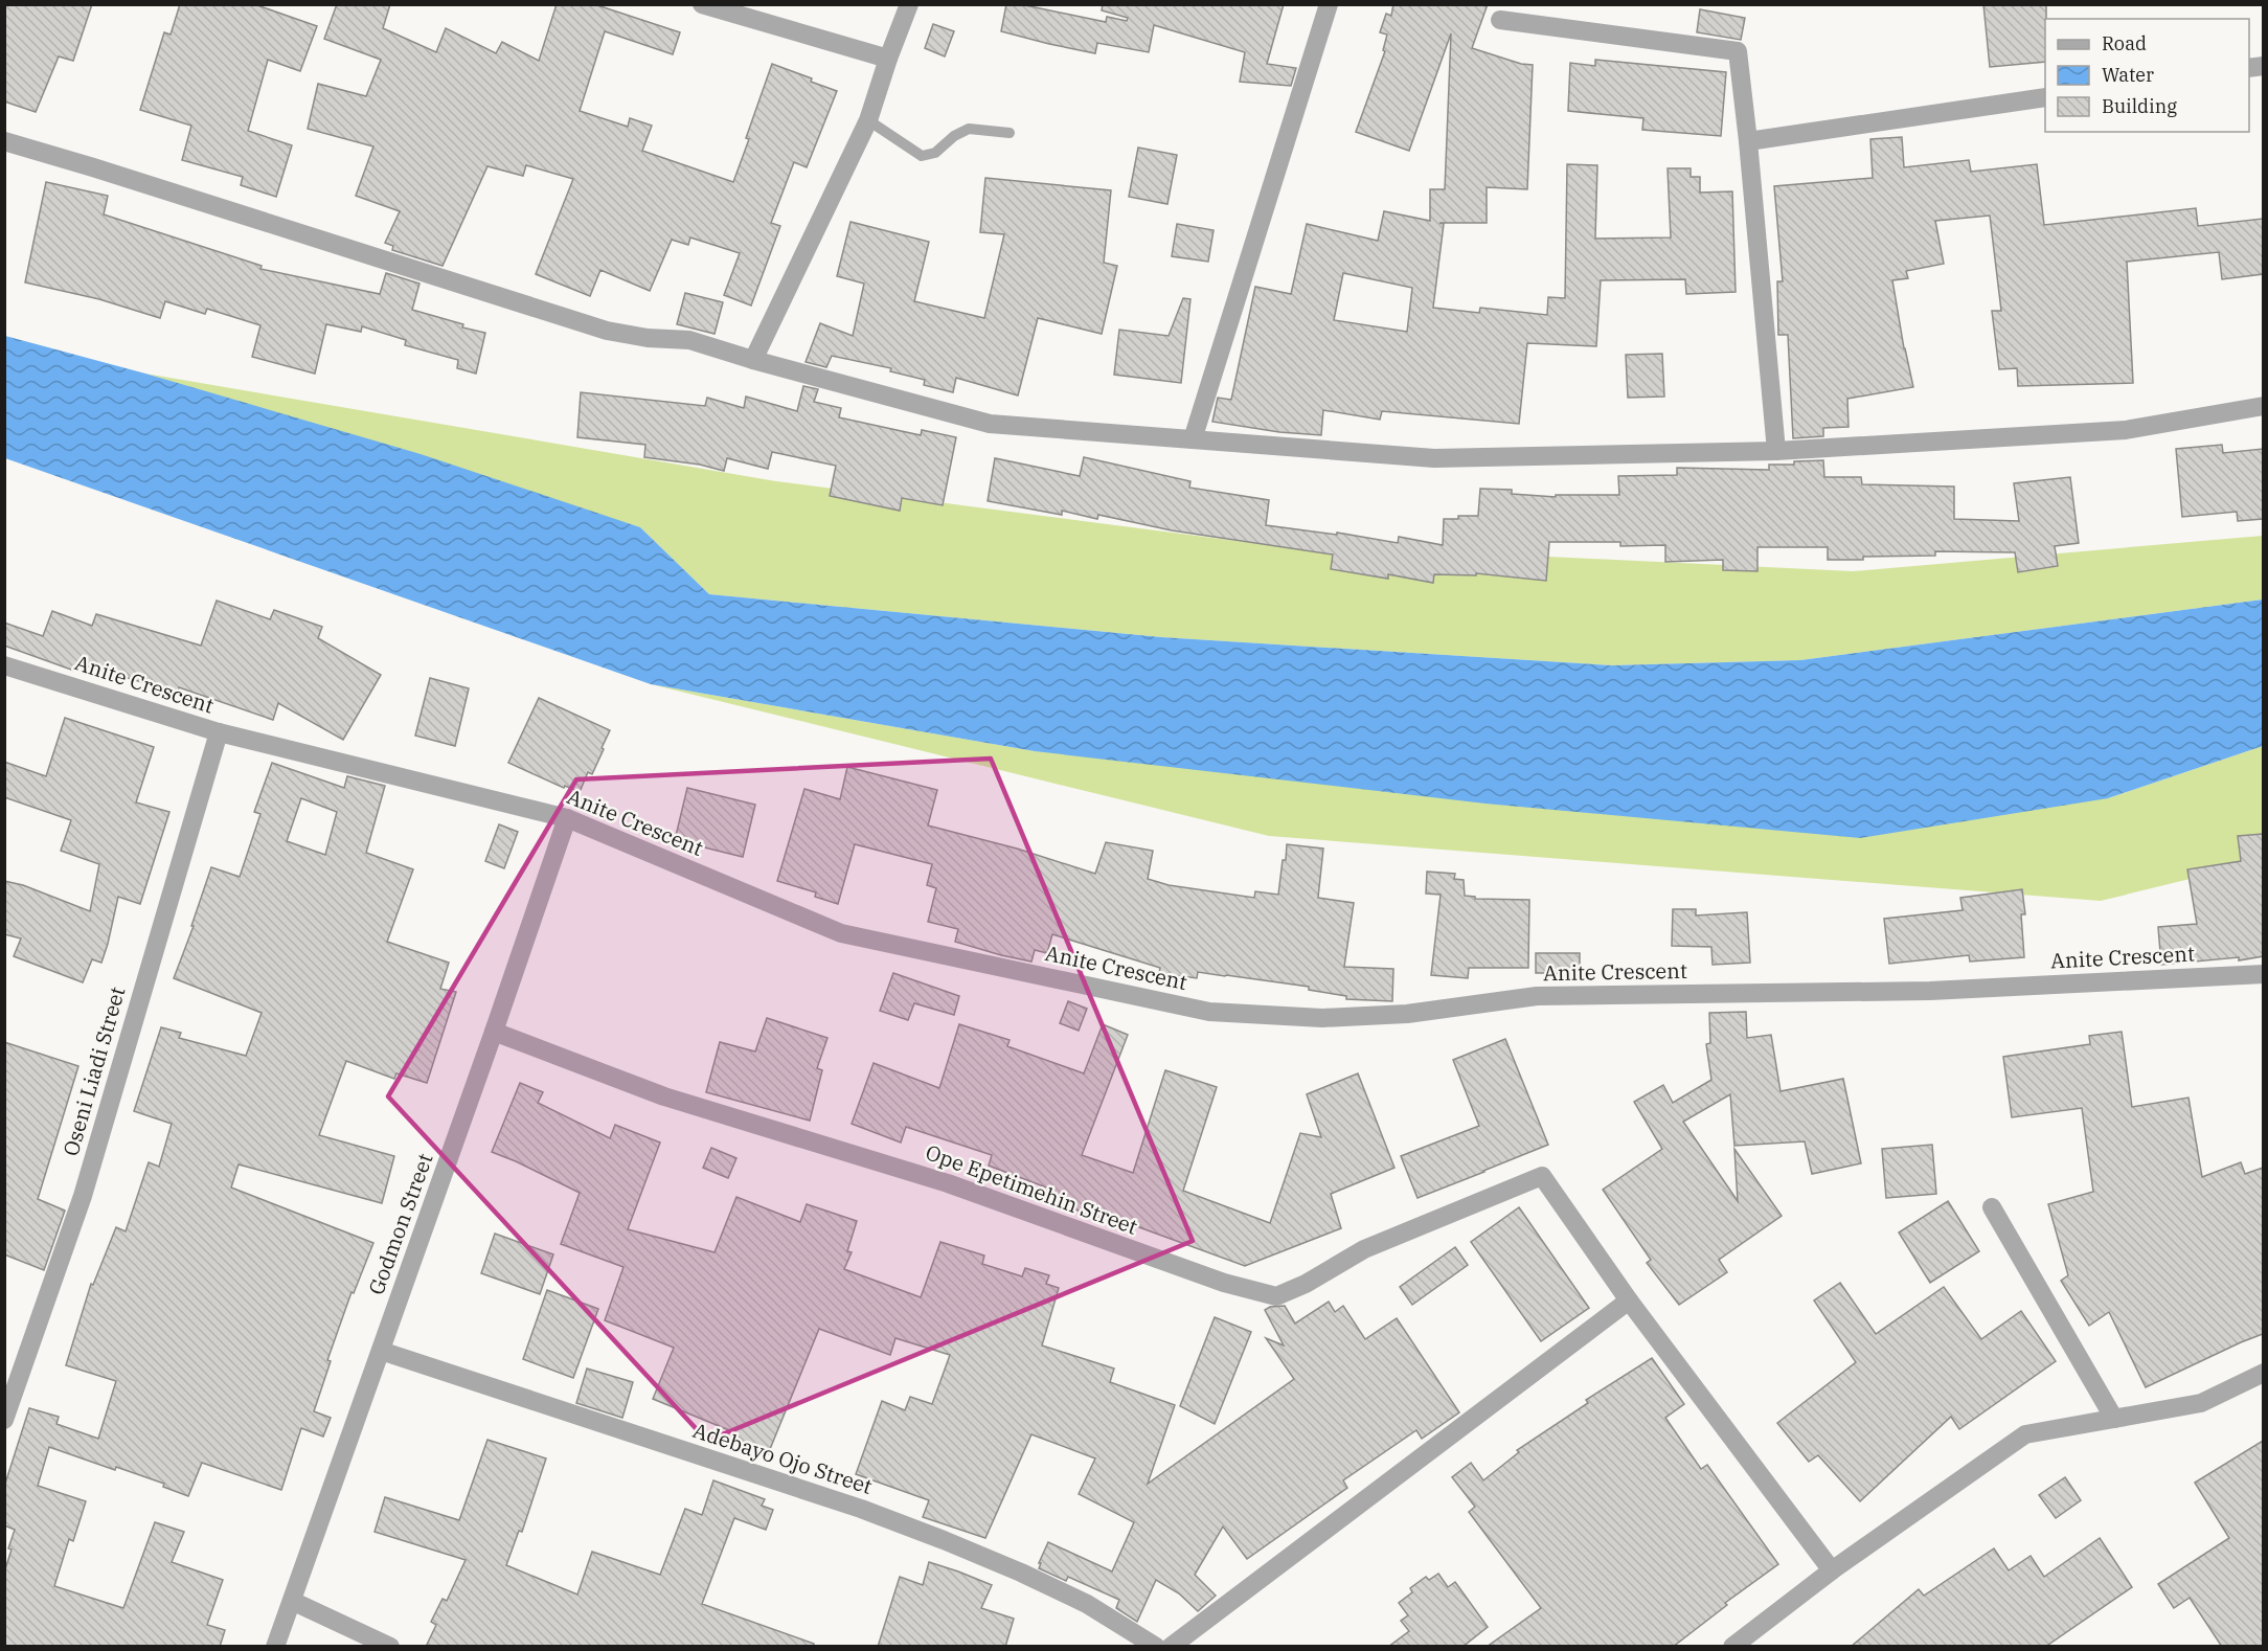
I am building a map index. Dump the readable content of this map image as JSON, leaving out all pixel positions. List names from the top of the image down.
{
  "streets": {
    "street": [
      "Anite Crescent",
      "Oseni Liadi Street",
      "Ope Epetimehin Street",
      "Godmon Street",
      "Adebayo Ojo Street"
    ]
  },
  "crossings": [
    ["Anite Crescent", "Oseni Liadi Street"],
    ["Anite Crescent", "Godmon Street"],
    ["Ope Epetimehin Street", "Godmon Street"],
    ["Godmon Street", "Adebayo Ojo Street"]
  ],
  "legend": ["Road", "Water", "Building"]
}
